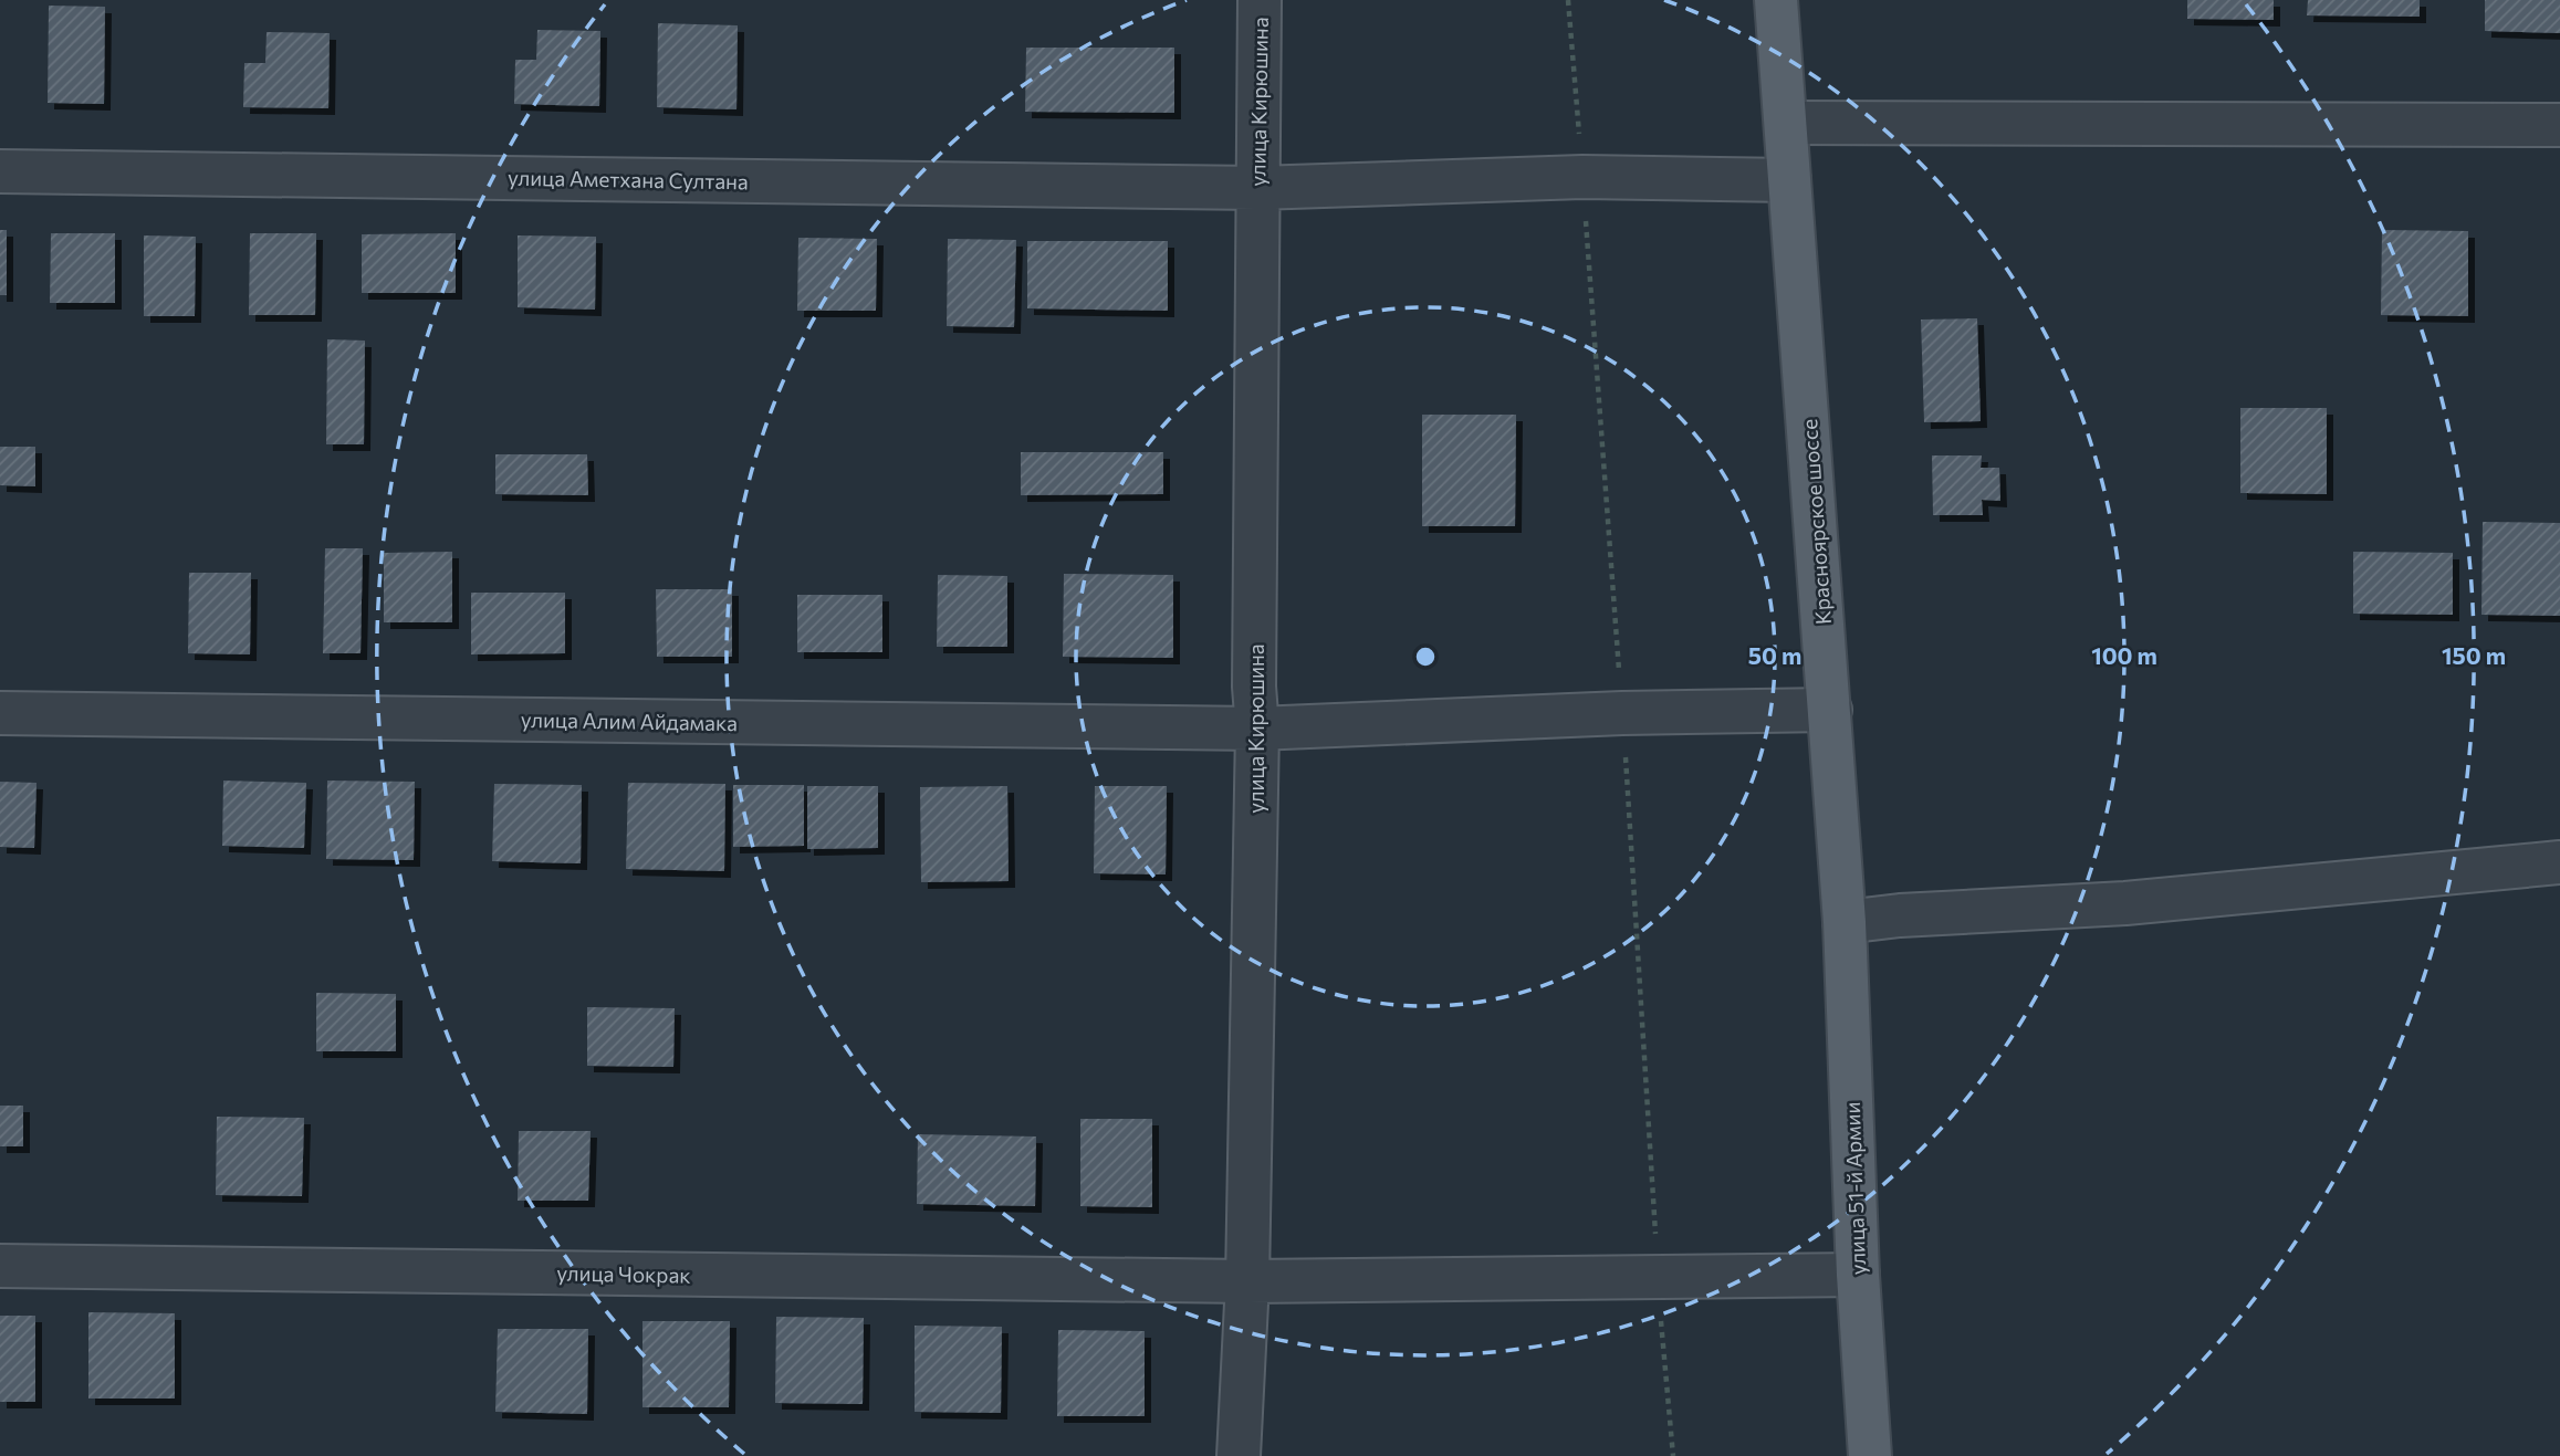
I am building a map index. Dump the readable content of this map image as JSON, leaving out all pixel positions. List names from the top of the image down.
{
  "streets": {
    "main road": ["Красноярское шоссе", "улица 51-й Армии"],
    "street": [
      "улица Кирюшина",
      "улица Аметхана Султана",
      "улица Алим Айдамака",
      "улица Чокрак"
    ]
  },
  "crossings": [
    ["улица Кирюшина", "улица Аметхана Султана"],
    ["улица Кирюшина", "улица Алим Айдамака"],
    ["улица Кирюшина", "улица Чокрак"],
    ["улица Аметхана Султана", "Красноярское шоссе"],
    ["Красноярское шоссе", "улица Алим Айдамака"],
    ["Красноярское шоссе", "улица 51-й Армии"],
    ["улица 51-й Армии", "улица Чокрак"]
  ],
  "rings": ["50 m", "100 m", "150 m"]
}
